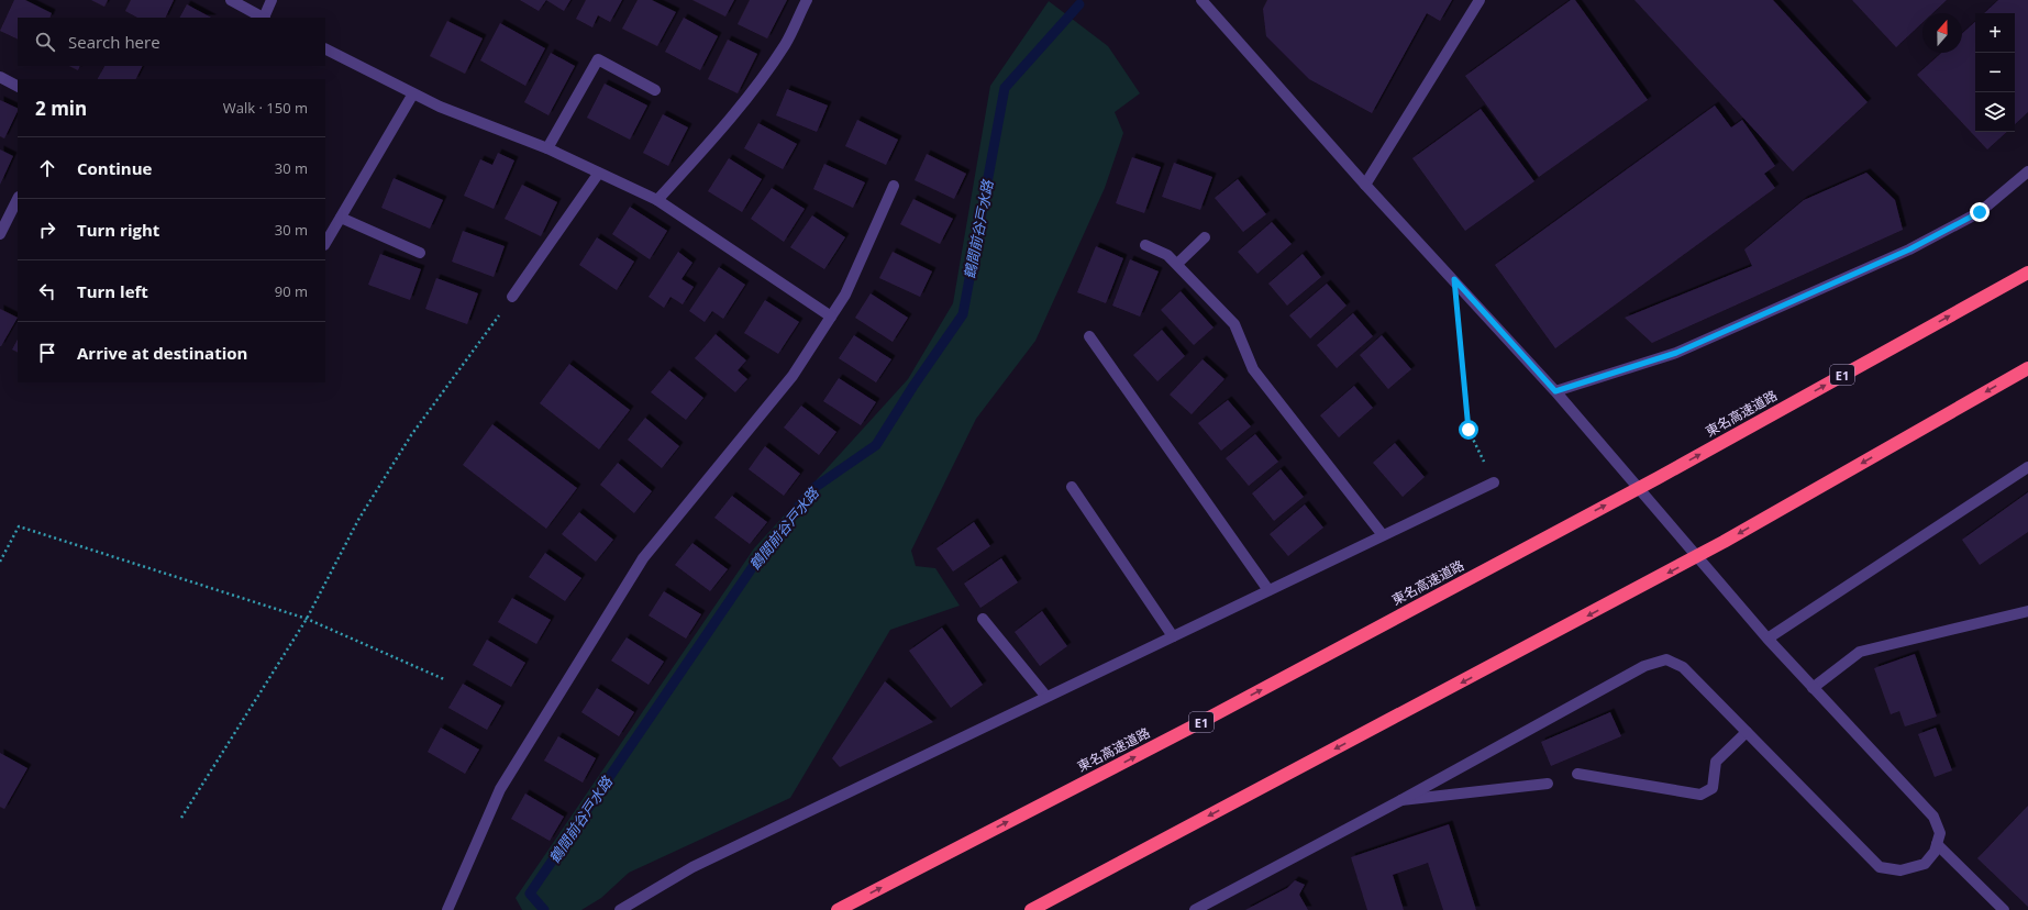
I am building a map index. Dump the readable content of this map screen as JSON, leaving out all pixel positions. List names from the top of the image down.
{
  "streets": {
    "highway": ["E1", "東名高速道路"]
  },
  "water": ["鶴間前谷戸水路"],
  "north": "top",
  "page": {
    "map_buttons": ["+", "−"],
    "search": "Search here",
    "heading": ["2 min", "Walk · 150 m"],
    "list": [
      ["Continue", "30 m"],
      ["Turn right", "30 m"],
      ["Turn left", "90 m"],
      "Arrive at destination"
    ]
  }
}
